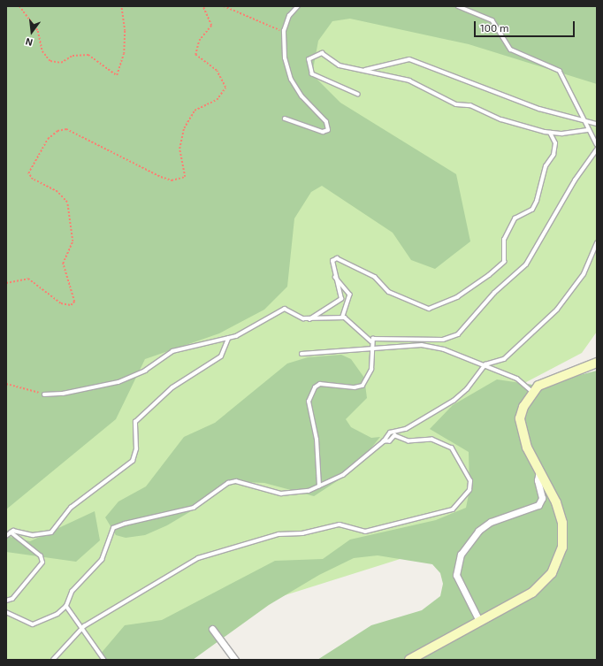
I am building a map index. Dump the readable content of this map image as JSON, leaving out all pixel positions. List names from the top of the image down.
{
  "scale_bar": "100 m",
  "north": "bottom"
}
